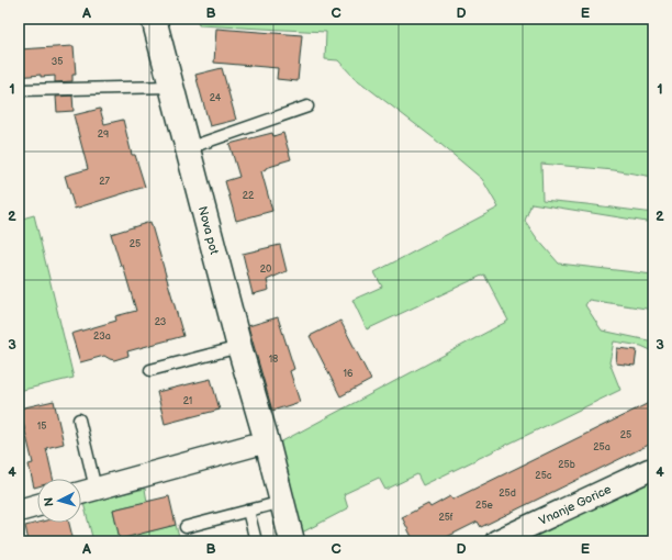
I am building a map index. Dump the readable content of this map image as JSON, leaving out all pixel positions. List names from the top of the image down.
{
  "streets": {
    "street": ["Nova pot", "Vnanje Gorice"]
  },
  "house_numbers": [
    "35",
    "24",
    "29",
    "27",
    "22",
    "25",
    "20",
    "23",
    "23a",
    "18",
    "16",
    "21",
    "15",
    "25",
    "25a",
    "25b",
    "25c",
    "25d",
    "25e",
    "25f"
  ],
  "north": "left",
  "grid": {
    "columns": [
      "A",
      "B",
      "C",
      "D",
      "E"
    ],
    "rows": [
      "1",
      "2",
      "3",
      "4"
    ]
  }
}
